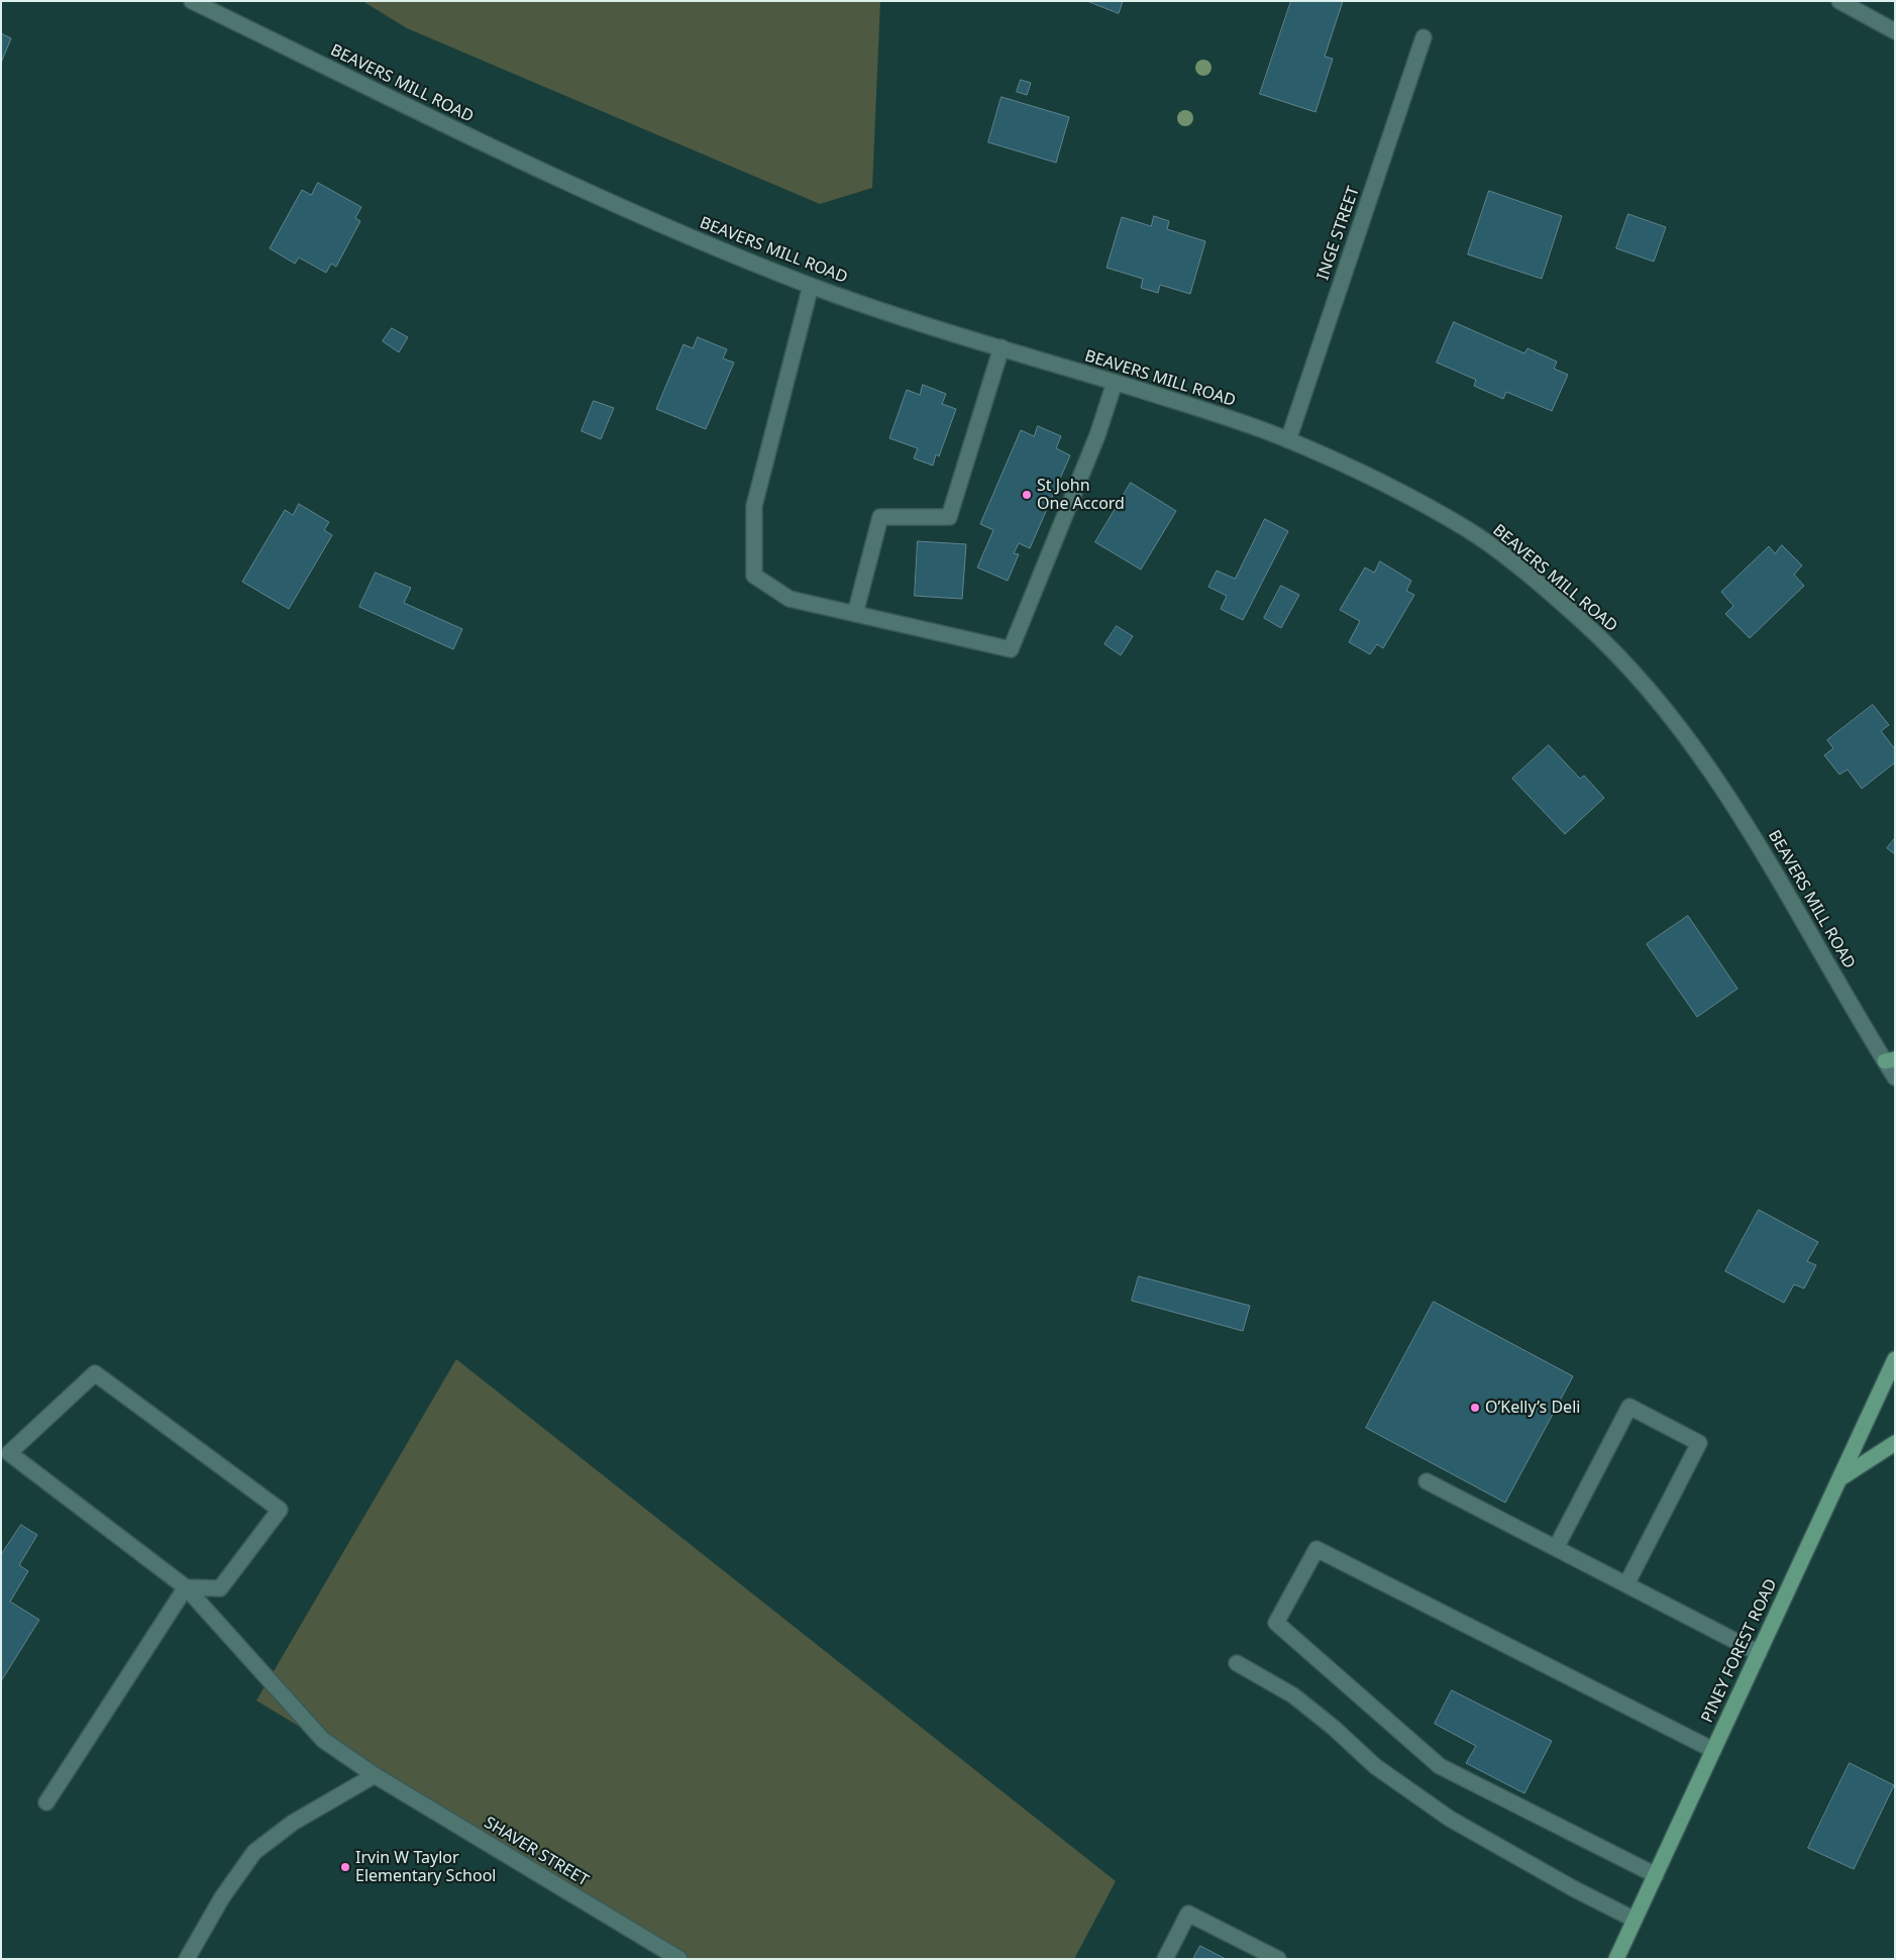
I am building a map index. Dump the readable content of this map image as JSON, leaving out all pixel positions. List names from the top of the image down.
{
  "streets": {
    "main road": ["PINEY FOREST ROAD"],
    "street": ["BEAVERS MILL ROAD", "INGE STREET", "SHAVER STREET"]
  },
  "crossings": [
    ["BEAVERS MILL ROAD", "INGE STREET"]
  ],
  "places": ["St John One Accord", "O’Kelly’s Deli", "Irvin W Taylor Elementary School"]
}
